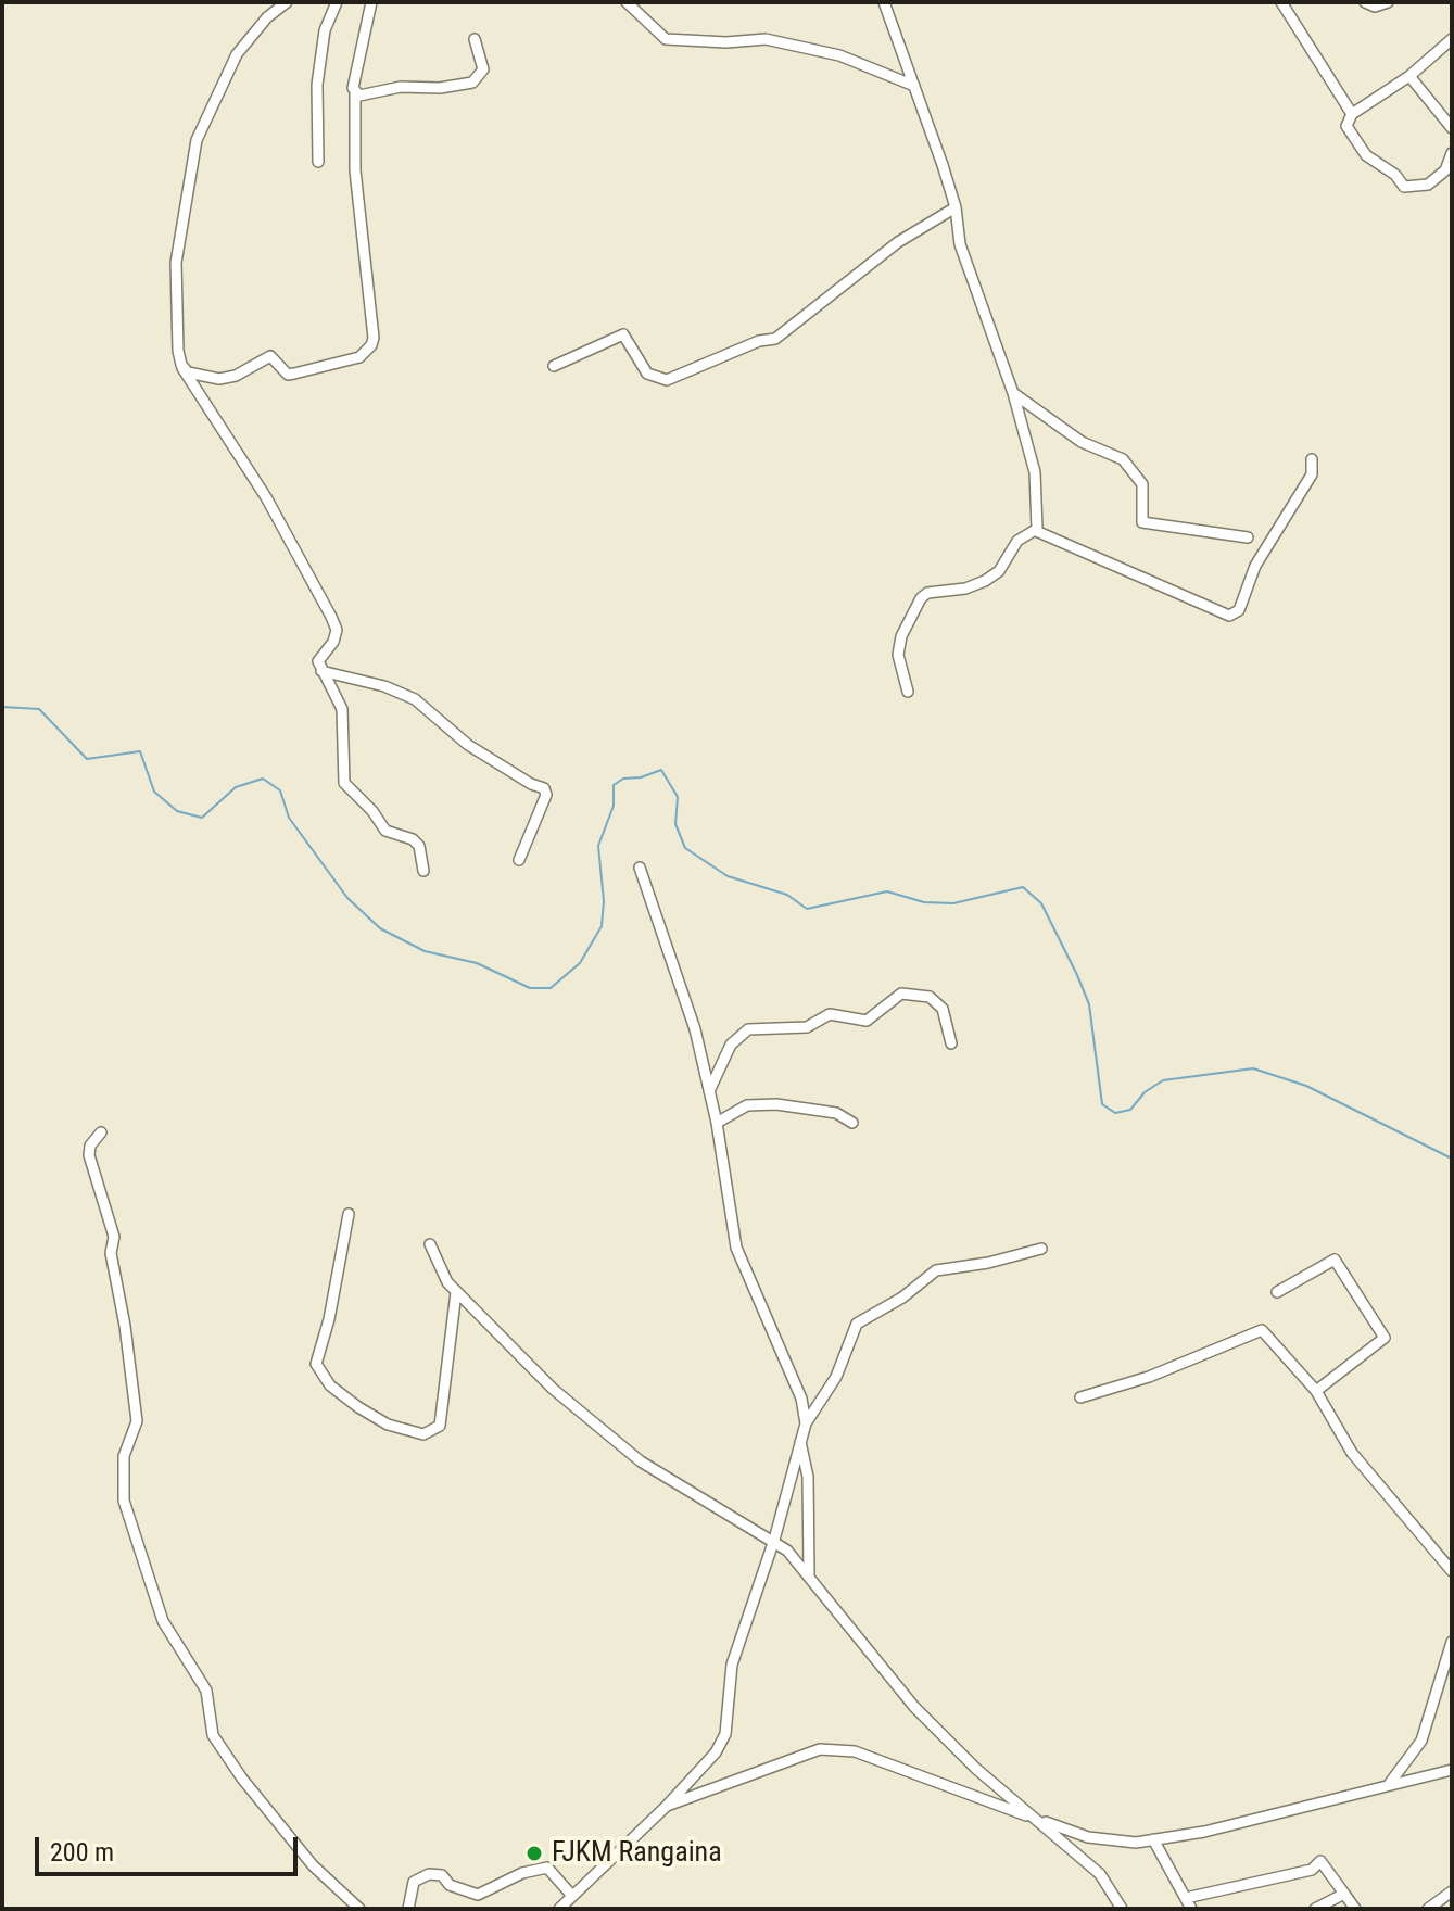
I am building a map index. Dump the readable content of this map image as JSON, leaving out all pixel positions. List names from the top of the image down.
{
  "places": ["FJKM Rangaina"],
  "scale_bar": "200 m"
}
